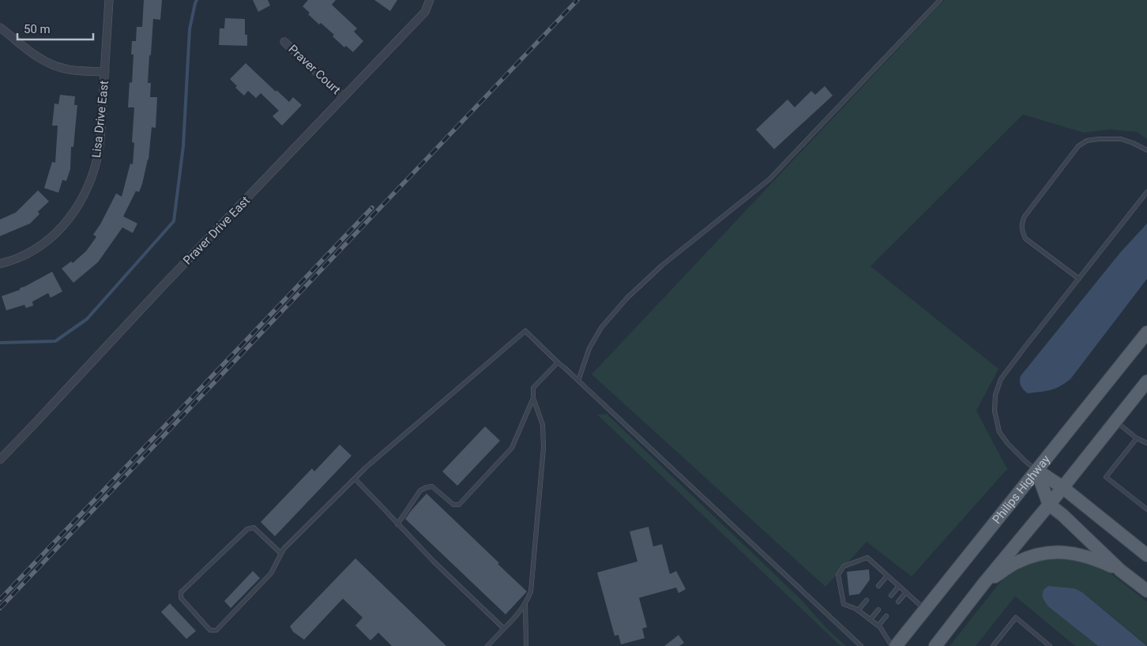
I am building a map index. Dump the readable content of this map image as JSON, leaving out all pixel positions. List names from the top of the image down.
{
  "streets": {
    "main road": ["Philips Highway"],
    "street": ["Praver Court", "Lisa Drive East", "Praver Drive East"]
  },
  "crossings": [
    ["Praver Court", "Praver Drive East"]
  ],
  "scale_bar": "50 m"
}
